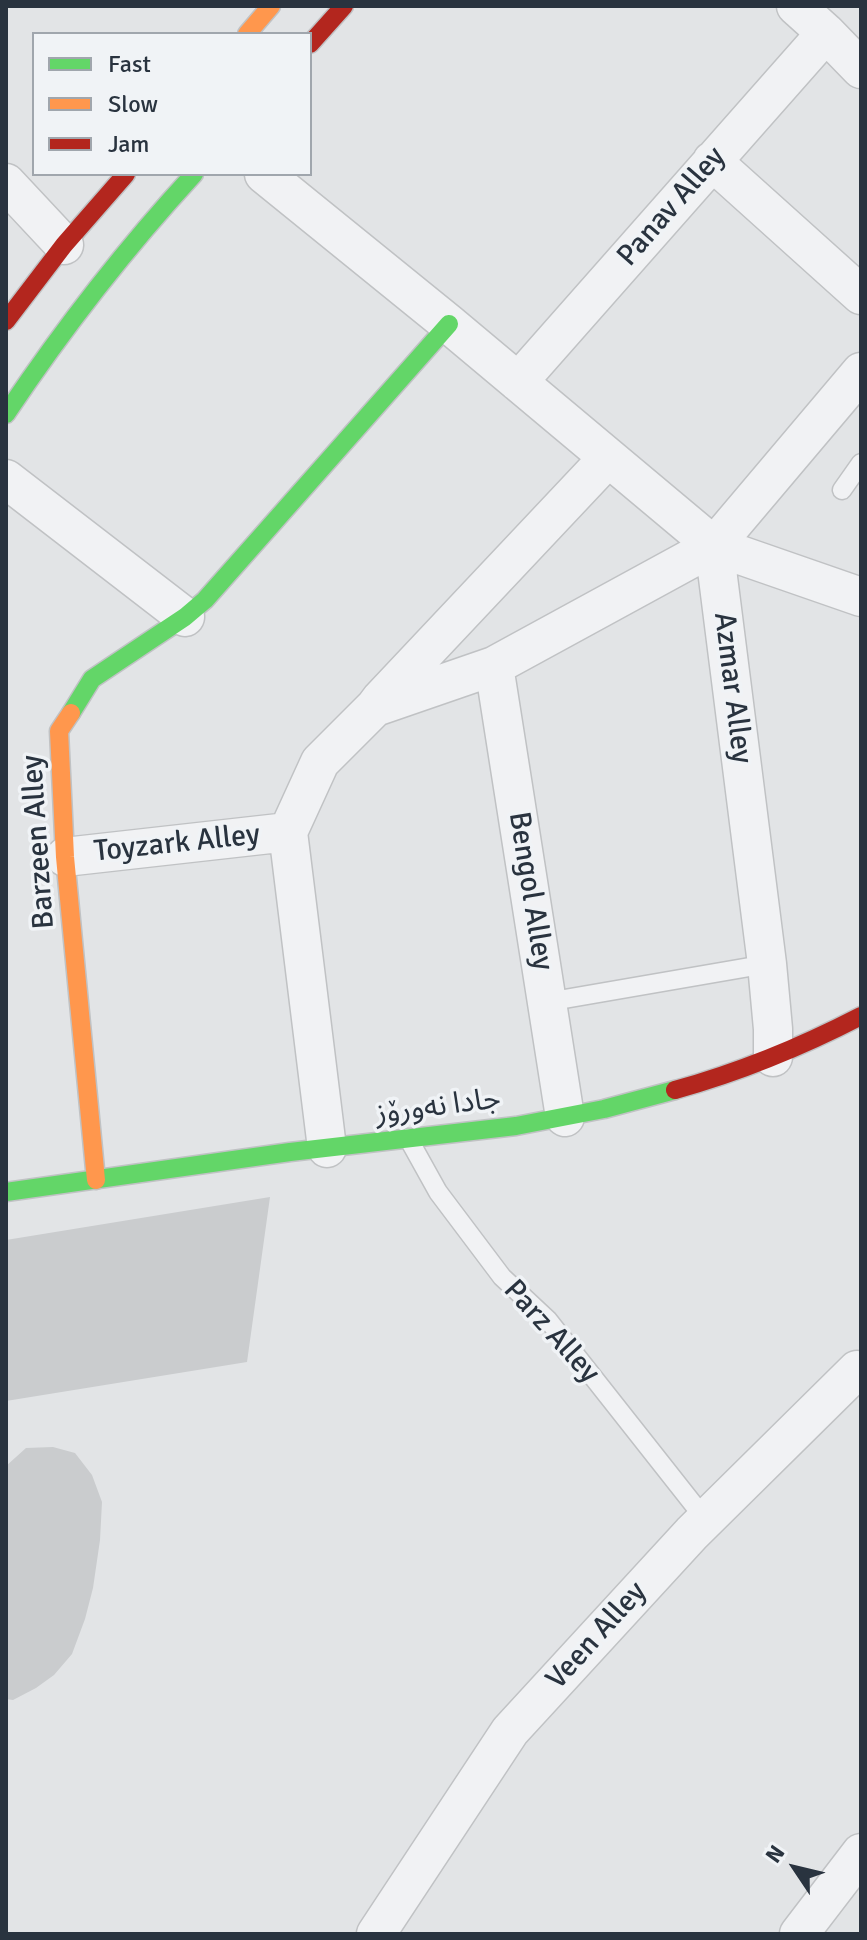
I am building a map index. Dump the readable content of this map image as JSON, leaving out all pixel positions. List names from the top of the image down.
{
  "streets": {
    "street": [
      "Panav Alley",
      "Azmar Alley",
      "Barzeen Alley",
      "Toyzark Alley",
      "Bengol Alley",
      "جادا نەورۆز",
      "Veen Alley"
    ],
    "lane": ["Parz Alley"]
  },
  "crossings": [
    ["Azmar Alley", "جادا نەورۆز"],
    ["Barzeen Alley", "Toyzark Alley"],
    ["Barzeen Alley", "جادا نەورۆز"],
    ["Bengol Alley", "جادا نەورۆز"],
    ["جادا نەورۆز", "Parz Alley"],
    ["Parz Alley", "Veen Alley"]
  ],
  "legend": ["Fast", "Slow", "Jam"],
  "north": "top left"
}
